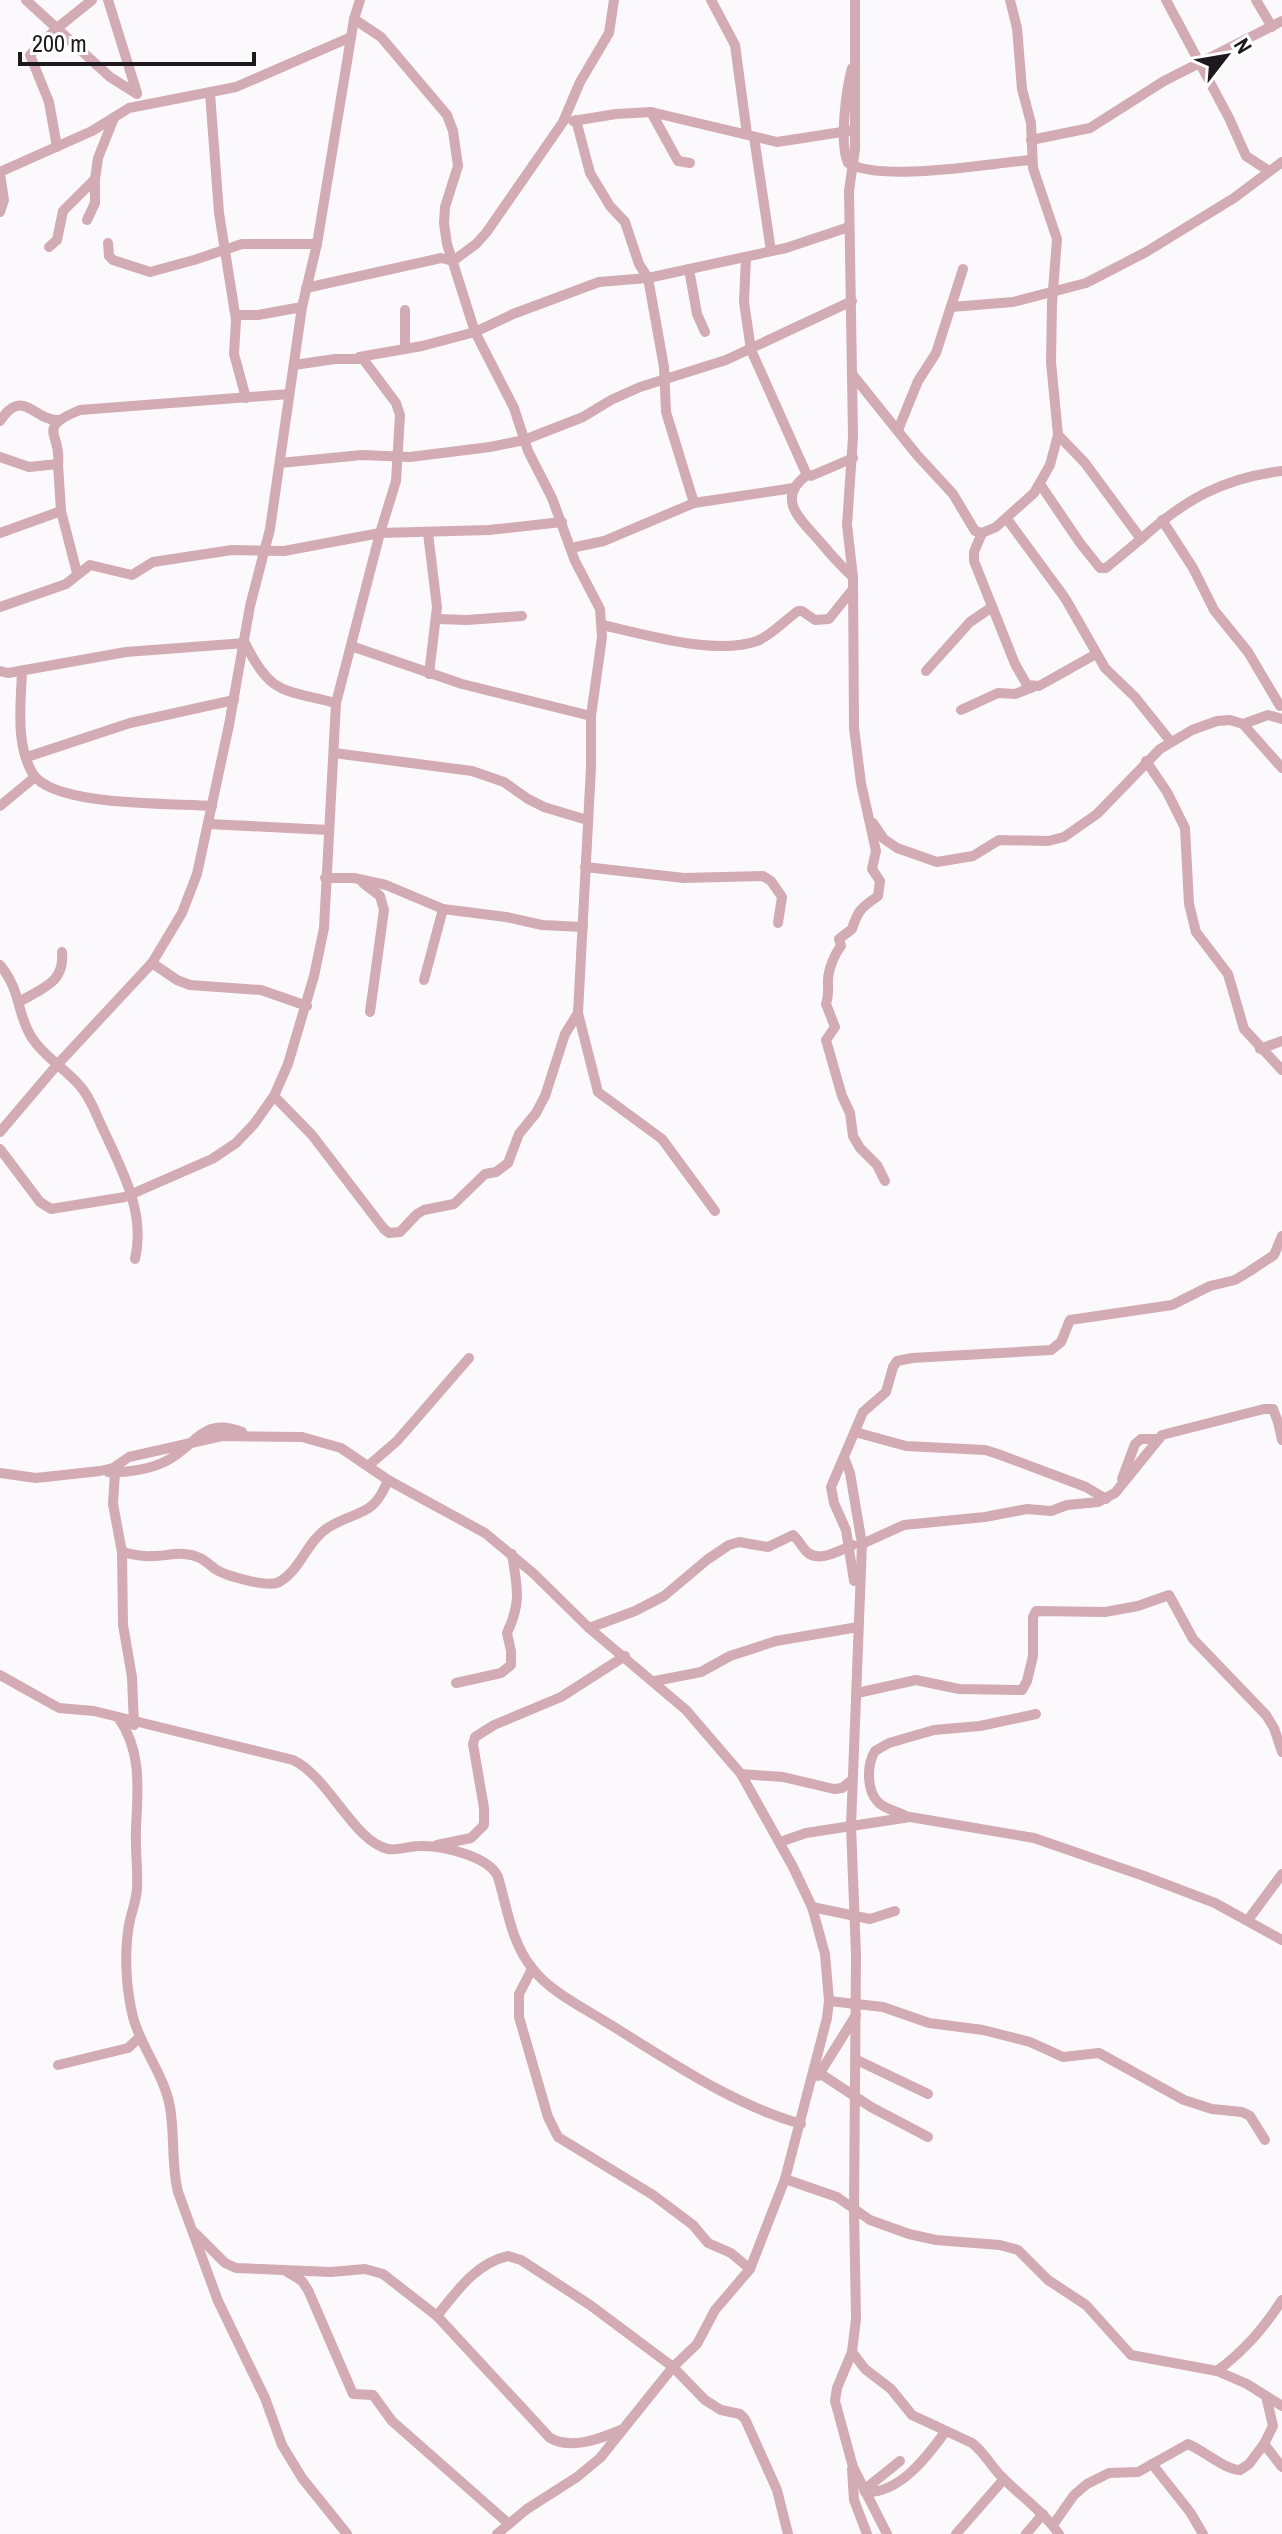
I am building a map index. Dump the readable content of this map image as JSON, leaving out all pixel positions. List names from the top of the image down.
{
  "scale_bar": "200 m",
  "north": "top right"
}
